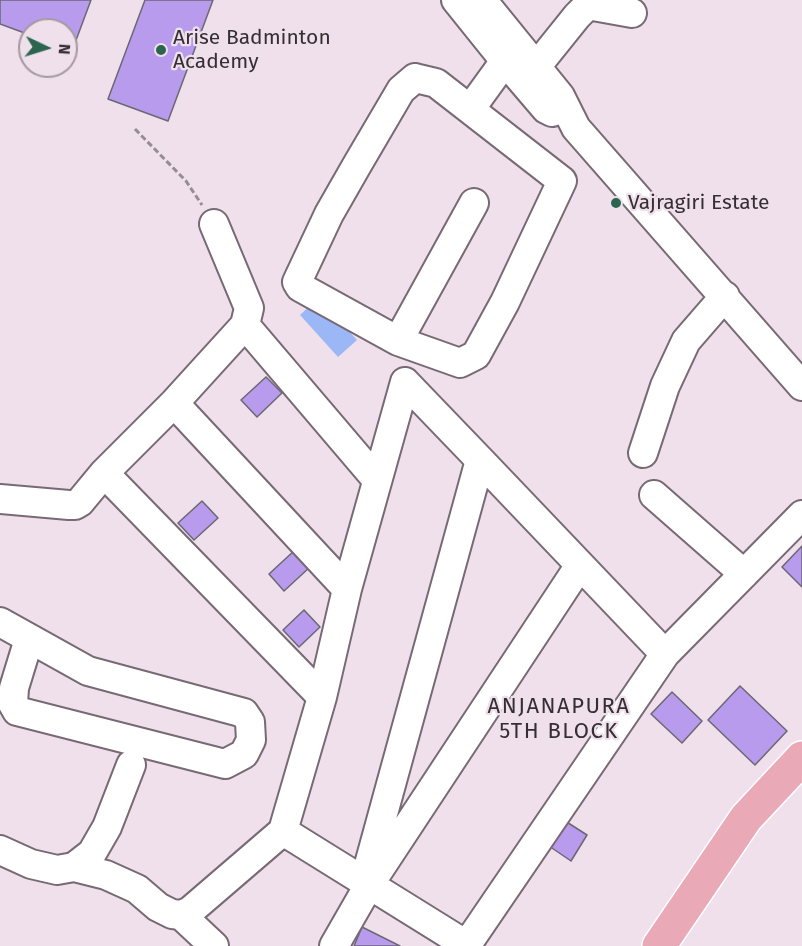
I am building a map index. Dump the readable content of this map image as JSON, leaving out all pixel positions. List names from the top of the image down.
{
  "districts": ["ANJANAPURA 5TH BLOCK"],
  "places": ["Arise Badminton Academy", "Vajragiri Estate"],
  "north": "right"
}
